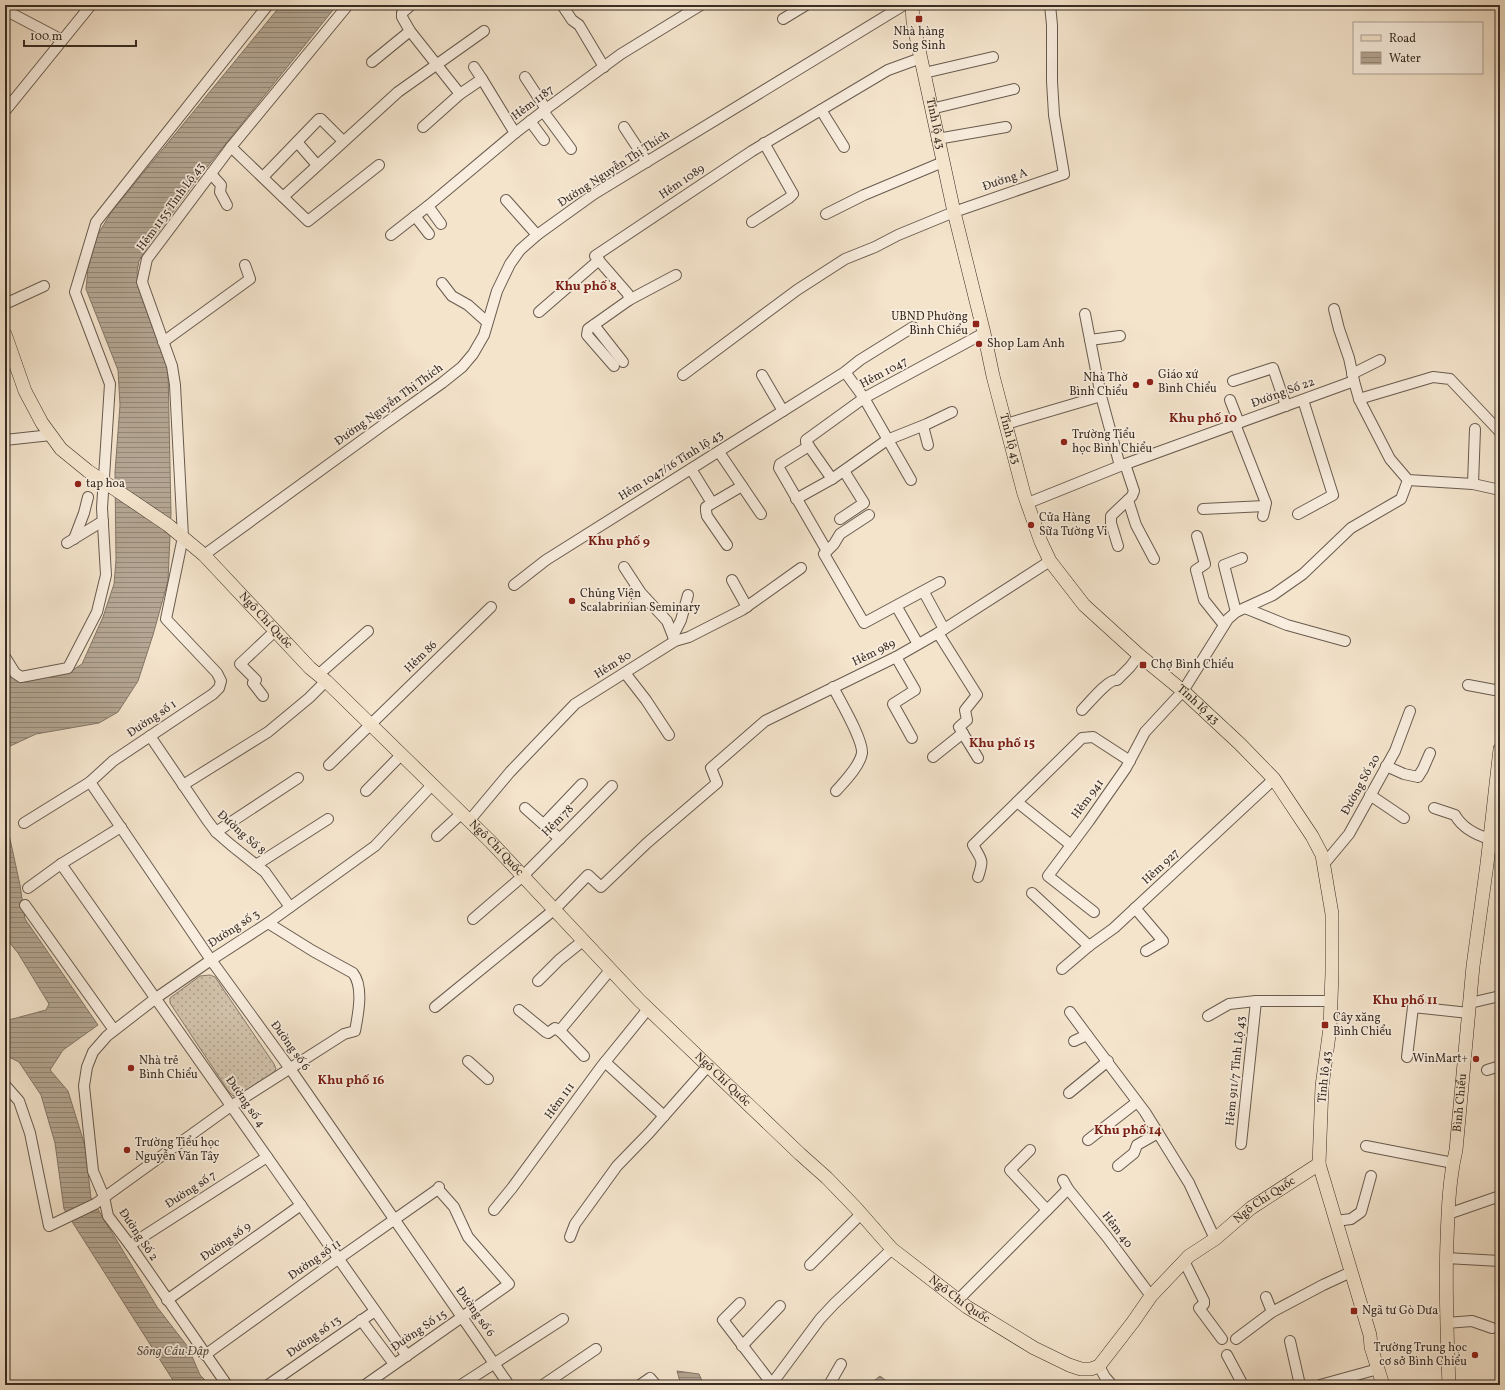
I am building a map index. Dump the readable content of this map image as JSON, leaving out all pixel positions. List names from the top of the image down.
{
  "streets": {
    "main road": ["Tỉnh lộ 43", "Ngô Chí Quốc", "Bình Chiểu"],
    "street": [
      "Hẻm 1187",
      "Đường Nguyễn Thị Thích",
      "Đường A",
      "Hẻm 1089",
      "Hẻm 1155 Tỉnh Lộ 43",
      "Hẻm 1047",
      "Đường Số 22",
      "Hẻm 1047/16 Tỉnh lộ 43",
      "Hẻm 989",
      "Hẻm 86",
      "Hẻm 80",
      "Đường số 1",
      "Đường Số 20",
      "Hẻm 941",
      "Hẻm 78",
      "Đường Số 8",
      "Hẻm 927",
      "Đường số 3",
      "Đường số 6",
      "Hẻm 911/7 Tỉnh Lộ 43",
      "Hẻm 111",
      "Đường số 4",
      "Đường số 7",
      "Hẻm 40",
      "Đường Số 2",
      "Đường số 9",
      "Đường số 11",
      "Đường Số 15",
      "Đường số 13"
    ]
  },
  "crossings": [
    ["Tỉnh lộ 43", "Đường A"],
    ["Tỉnh lộ 43", "Hẻm 1089"],
    ["Tỉnh lộ 43", "Hẻm 1047"],
    ["Tỉnh lộ 43", "Đường Số 22"],
    ["Tỉnh lộ 43", "Ngô Chí Quốc"],
    ["Tỉnh lộ 43", "Hẻm 989"],
    ["Tỉnh lộ 43", "Đường Số 20"],
    ["Tỉnh lộ 43", "Hẻm 941"],
    ["Tỉnh lộ 43", "Hẻm 927"],
    ["Đường Nguyễn Thị Thích", "Ngô Chí Quốc"],
    ["Hẻm 1155 Tỉnh Lộ 43", "Ngô Chí Quốc"],
    ["Hẻm 1155 Tỉnh Lộ 43", "Đường số 1"],
    ["Ngô Chí Quốc", "Hẻm 989"],
    ["Ngô Chí Quốc", "Hẻm 86"],
    ["Ngô Chí Quốc", "Hẻm 80"],
    ["Ngô Chí Quốc", "Hẻm 78"],
    ["Ngô Chí Quốc", "Đường số 3"],
    ["Ngô Chí Quốc", "Hẻm 111"],
    ["Ngô Chí Quốc", "Hẻm 40"],
    ["Đường số 1", "Đường Số 8"],
    ["Đường số 1", "Đường số 6"],
    ["Đường Số 8", "Đường số 3"],
    ["Đường số 3", "Đường số 6"],
    ["Đường số 3", "Đường số 4"],
    ["Đường số 3", "Đường Số 2"],
    ["Đường số 6", "Đường số 11"],
    ["Đường số 6", "Đường Số 15"],
    ["Đường số 4", "Đường số 7"],
    ["Đường số 4", "Đường số 9"],
    ["Đường số 4", "Đường số 11"],
    ["Đường số 4", "Đường Số 15"],
    ["Đường số 4", "Đường số 13"],
    ["Đường số 7", "Đường Số 2"],
    ["Đường Số 2", "Đường số 9"],
    ["Đường Số 2", "Đường số 11"],
    ["Đường số 11", "Đường Số 15"]
  ],
  "districts": [
    "Khu phố 8",
    "Khu phố 10",
    "Khu phố 9",
    "Khu phố 15",
    "Khu phố 11",
    "Khu phố 16",
    "Khu phố 14"
  ],
  "water": ["Sông Cầu Đập"],
  "places": {
    "transit": [
      "Nhà hàng Song Sinh",
      "UBND Phường Bình Chiểu",
      "Chợ Bình Chiểu",
      "Cây xăng Bình Chiểu",
      "Ngã tư Gò Dưa"
    ],
    "other": [
      "Shop Lam Anh",
      "Giáo xứ Bình Chiểu",
      "Nhà Thờ Bình Chiểu",
      "Trường Tiểu học Bình Chiểu",
      "tap hoa",
      "Cửa Hàng Sữa Tường Vi",
      "Chủng Viện Scalabrinian Seminary",
      "WinMart+",
      "Nhà trẻ Bình Chiểu",
      "Trường Tiểu học Nguyễn Văn Tây",
      "Trường Trung học cơ sở Bình Chiểu"
    ]
  },
  "legend": ["Road", "Water"],
  "scale_bar": "100 m"
}
